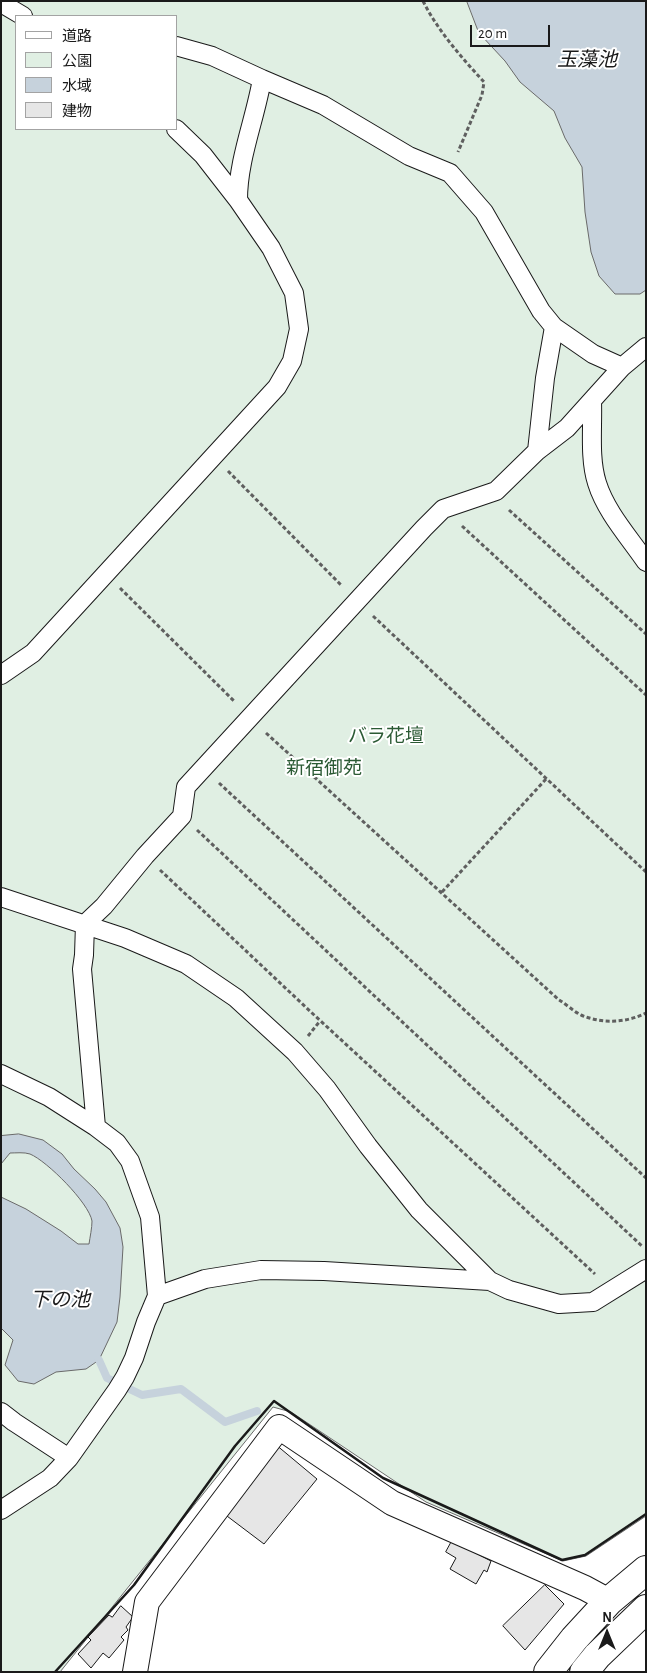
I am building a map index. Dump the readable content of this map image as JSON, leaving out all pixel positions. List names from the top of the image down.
{
  "water": ["玉藻池", "下の池"],
  "parks": ["バラ花壇", "新宿御苑"],
  "legend": [
    "道路",
    "公園",
    "水域",
    "建物"
  ],
  "scale_bar": "20 m",
  "north": "top"
}
